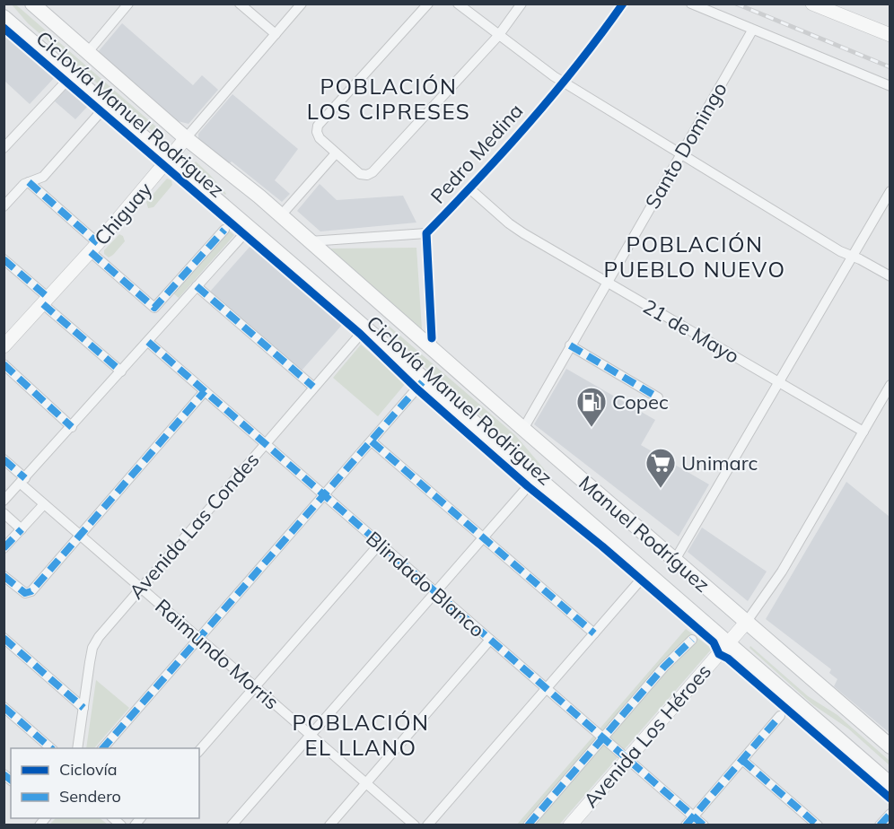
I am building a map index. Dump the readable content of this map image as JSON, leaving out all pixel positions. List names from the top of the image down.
{
  "streets": {
    "main road": ["Manuel Rodríguez"],
    "street": [
      "Santo Domingo",
      "Pedro Medina",
      "Chiguay",
      "21 de Mayo",
      "Avenida Las Condes",
      "Blindado Blanco",
      "Raimundo Morris",
      "Avenida Los Héroes"
    ],
    "cycle path": ["Ciclovía Manuel Rodriguez"]
  },
  "crossings": [
    ["Santo Domingo", "21 de Mayo"],
    ["Santo Domingo", "Manuel Rodríguez"],
    ["Pedro Medina", "21 de Mayo"],
    ["Chiguay", "Manuel Rodríguez"],
    ["Avenida Las Condes", "Manuel Rodríguez"],
    ["Avenida Las Condes", "Blindado Blanco"],
    ["Avenida Las Condes", "Raimundo Morris"],
    ["Manuel Rodríguez", "Avenida Los Héroes"],
    ["Blindado Blanco", "Avenida Los Héroes"]
  ],
  "districts": ["POBLACIÓN LOS CIPRESES", "POBLACIÓN PUEBLO NUEVO", "POBLACIÓN EL LLANO"],
  "places": {
    "fuel station": ["Copec"],
    "supermarket": ["Unimarc"]
  },
  "legend": ["Ciclovía", "Sendero"]
}
